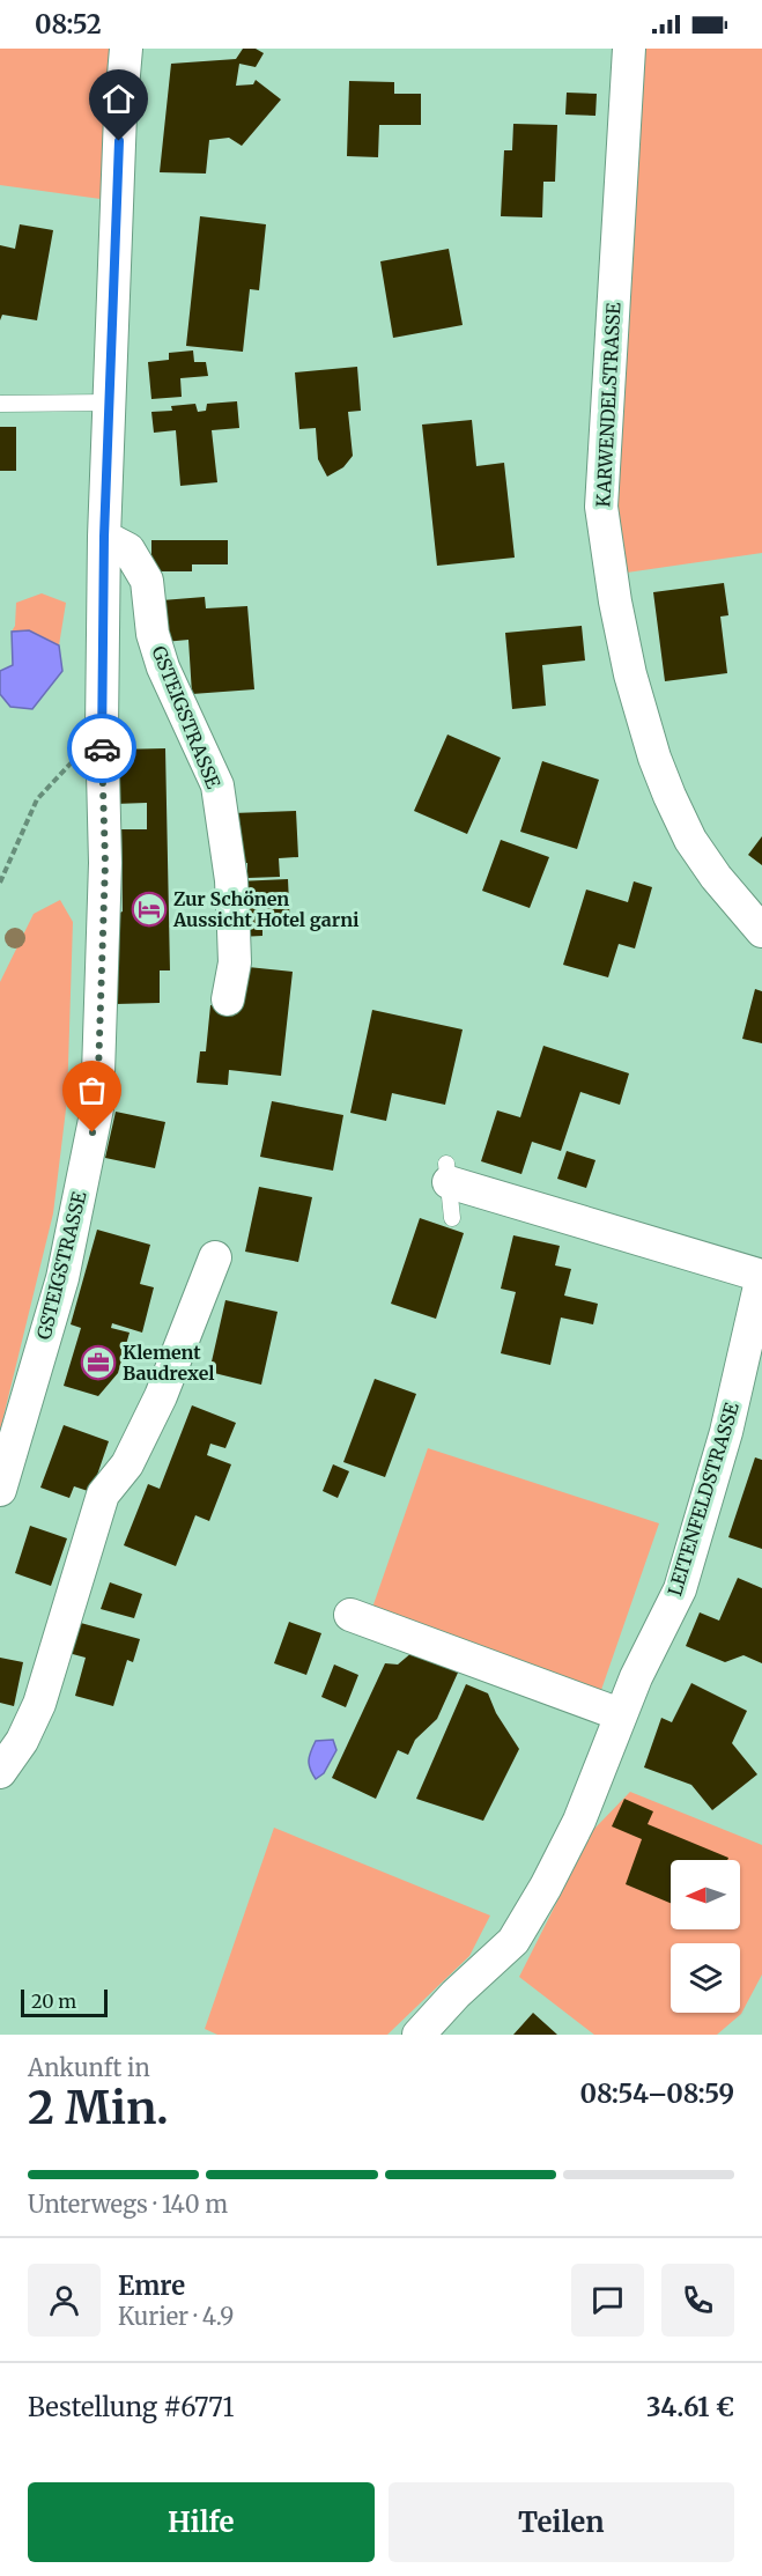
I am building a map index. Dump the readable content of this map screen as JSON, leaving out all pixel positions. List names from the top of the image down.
{
  "streets": {
    "street": ["KARWENDELSTRASSE", "GSTEIGSTRASSE", "LEITENFELDSTRASSE"]
  },
  "places": {
    "hotel": ["Zur Schönen Aussicht Hotel garni"],
    "office": ["Klement Baudrexel"]
  },
  "scale_bar": "20 m",
  "north": "left",
  "page": {
    "status": "08:52",
    "scale": "20 m",
    "heading": ["2 Min.", "Ankunft in", "08:54–08:59"],
    "panel": [
      "Emre",
      "Kurier · 4.9",
      "Bestellung #6771",
      "34.61 €"
    ],
    "bar": "Unterwegs · 140 m",
    "buttons": ["Hilfe", "Teilen"]
  }
}
